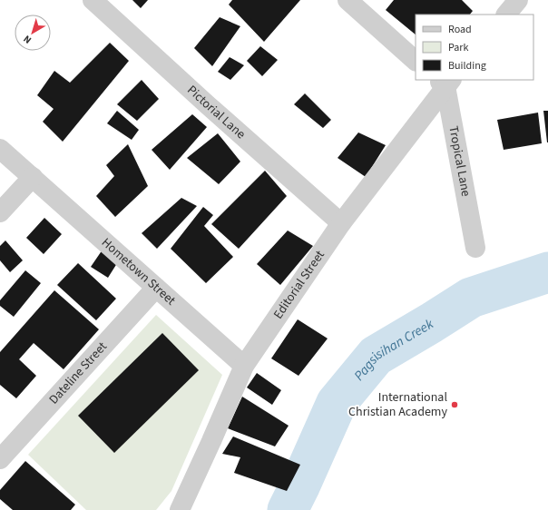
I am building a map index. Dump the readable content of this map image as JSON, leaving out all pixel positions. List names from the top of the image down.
{
  "streets": {
    "street": [
      "Pictorial Lane",
      "Tropical Lane",
      "Hometown Street",
      "Editorial Street",
      "Dateline Street"
    ]
  },
  "crossings": [
    ["Pictorial Lane", "Editorial Street"],
    ["Tropical Lane", "Editorial Street"],
    ["Hometown Street", "Editorial Street"],
    ["Hometown Street", "Dateline Street"]
  ],
  "water": ["Pagsisihan Creek"],
  "places": ["International Christian Academy"],
  "legend": ["Road", "Park", "Building"],
  "north": "bottom left"
}
